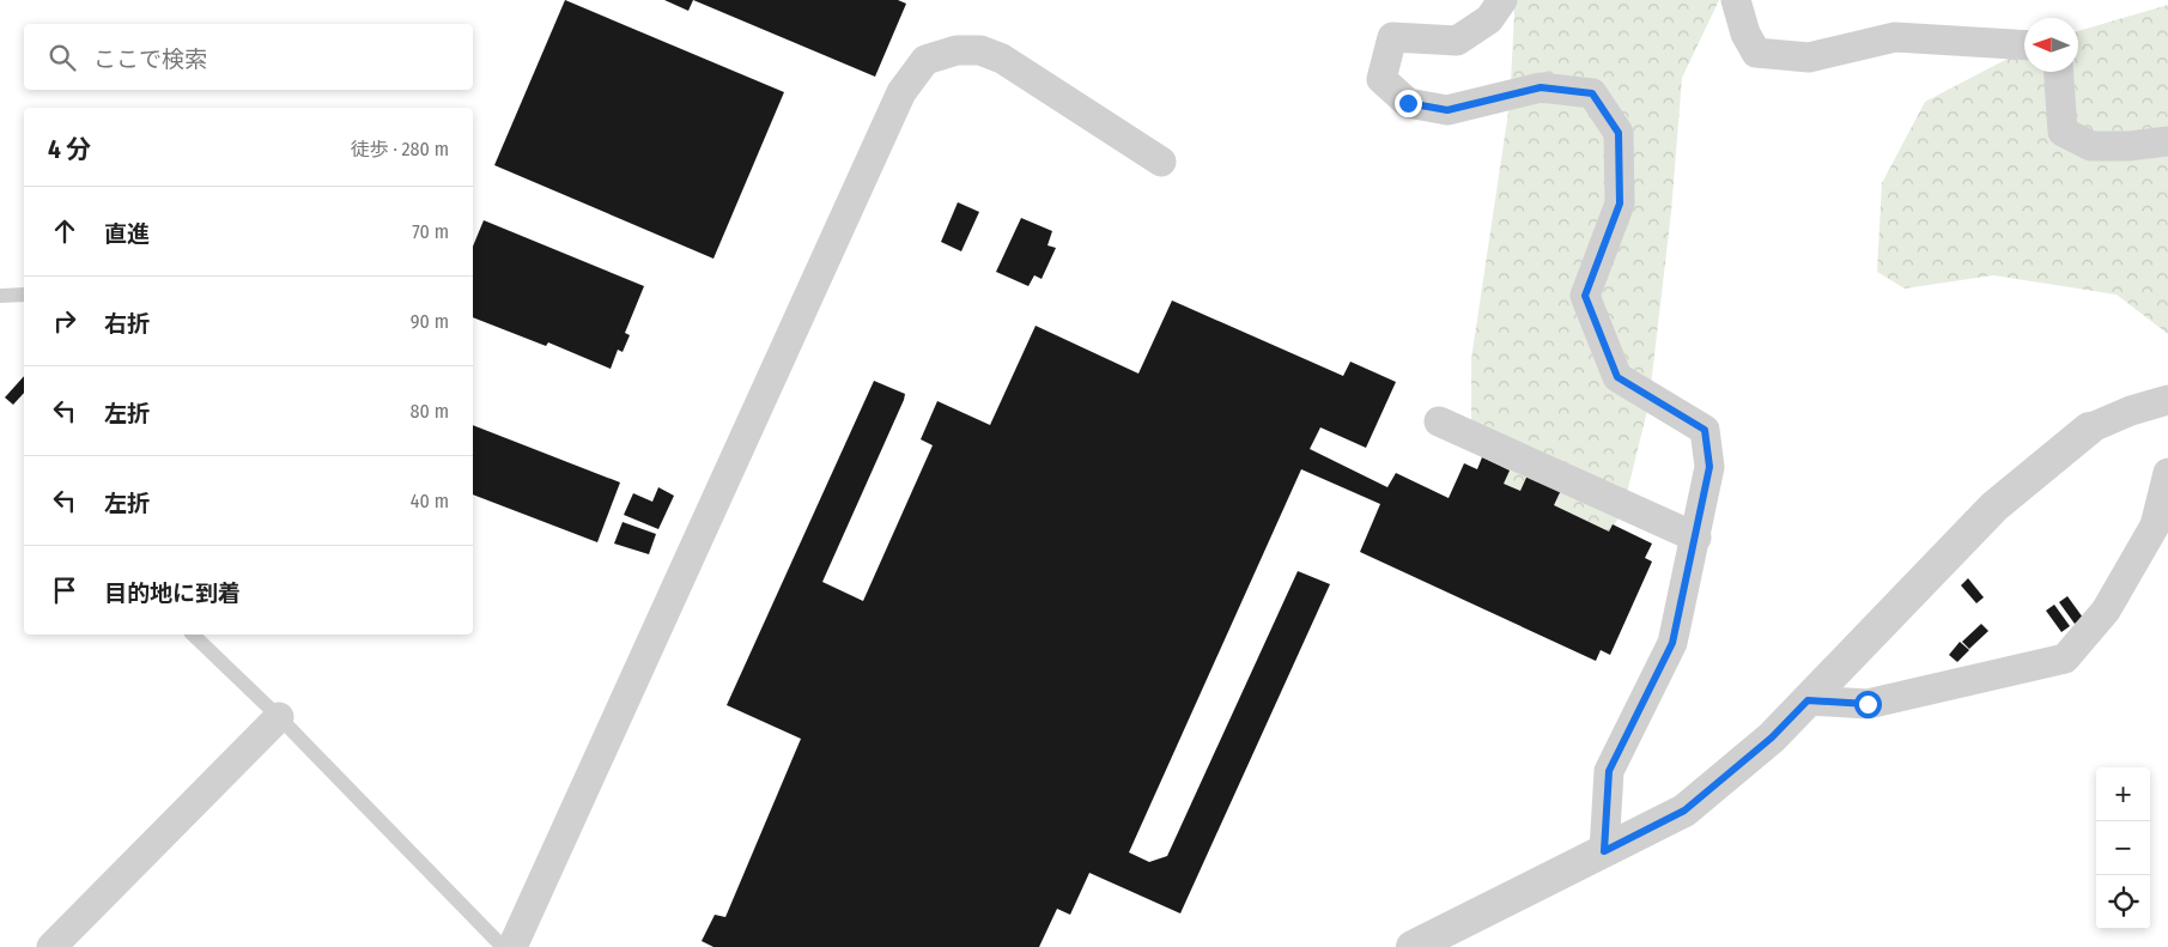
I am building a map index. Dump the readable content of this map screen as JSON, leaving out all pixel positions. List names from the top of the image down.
{
  "north": "left",
  "page": {
    "search": "ここで検索",
    "heading": ["4 分", "徒歩 · 280 m"],
    "list": [
      ["直進", "70 m"],
      ["右折", "90 m"],
      ["左折", "80 m"],
      ["左折", "40 m"],
      "目的地に到着"
    ],
    "map_buttons": ["+", "−"]
  }
}
